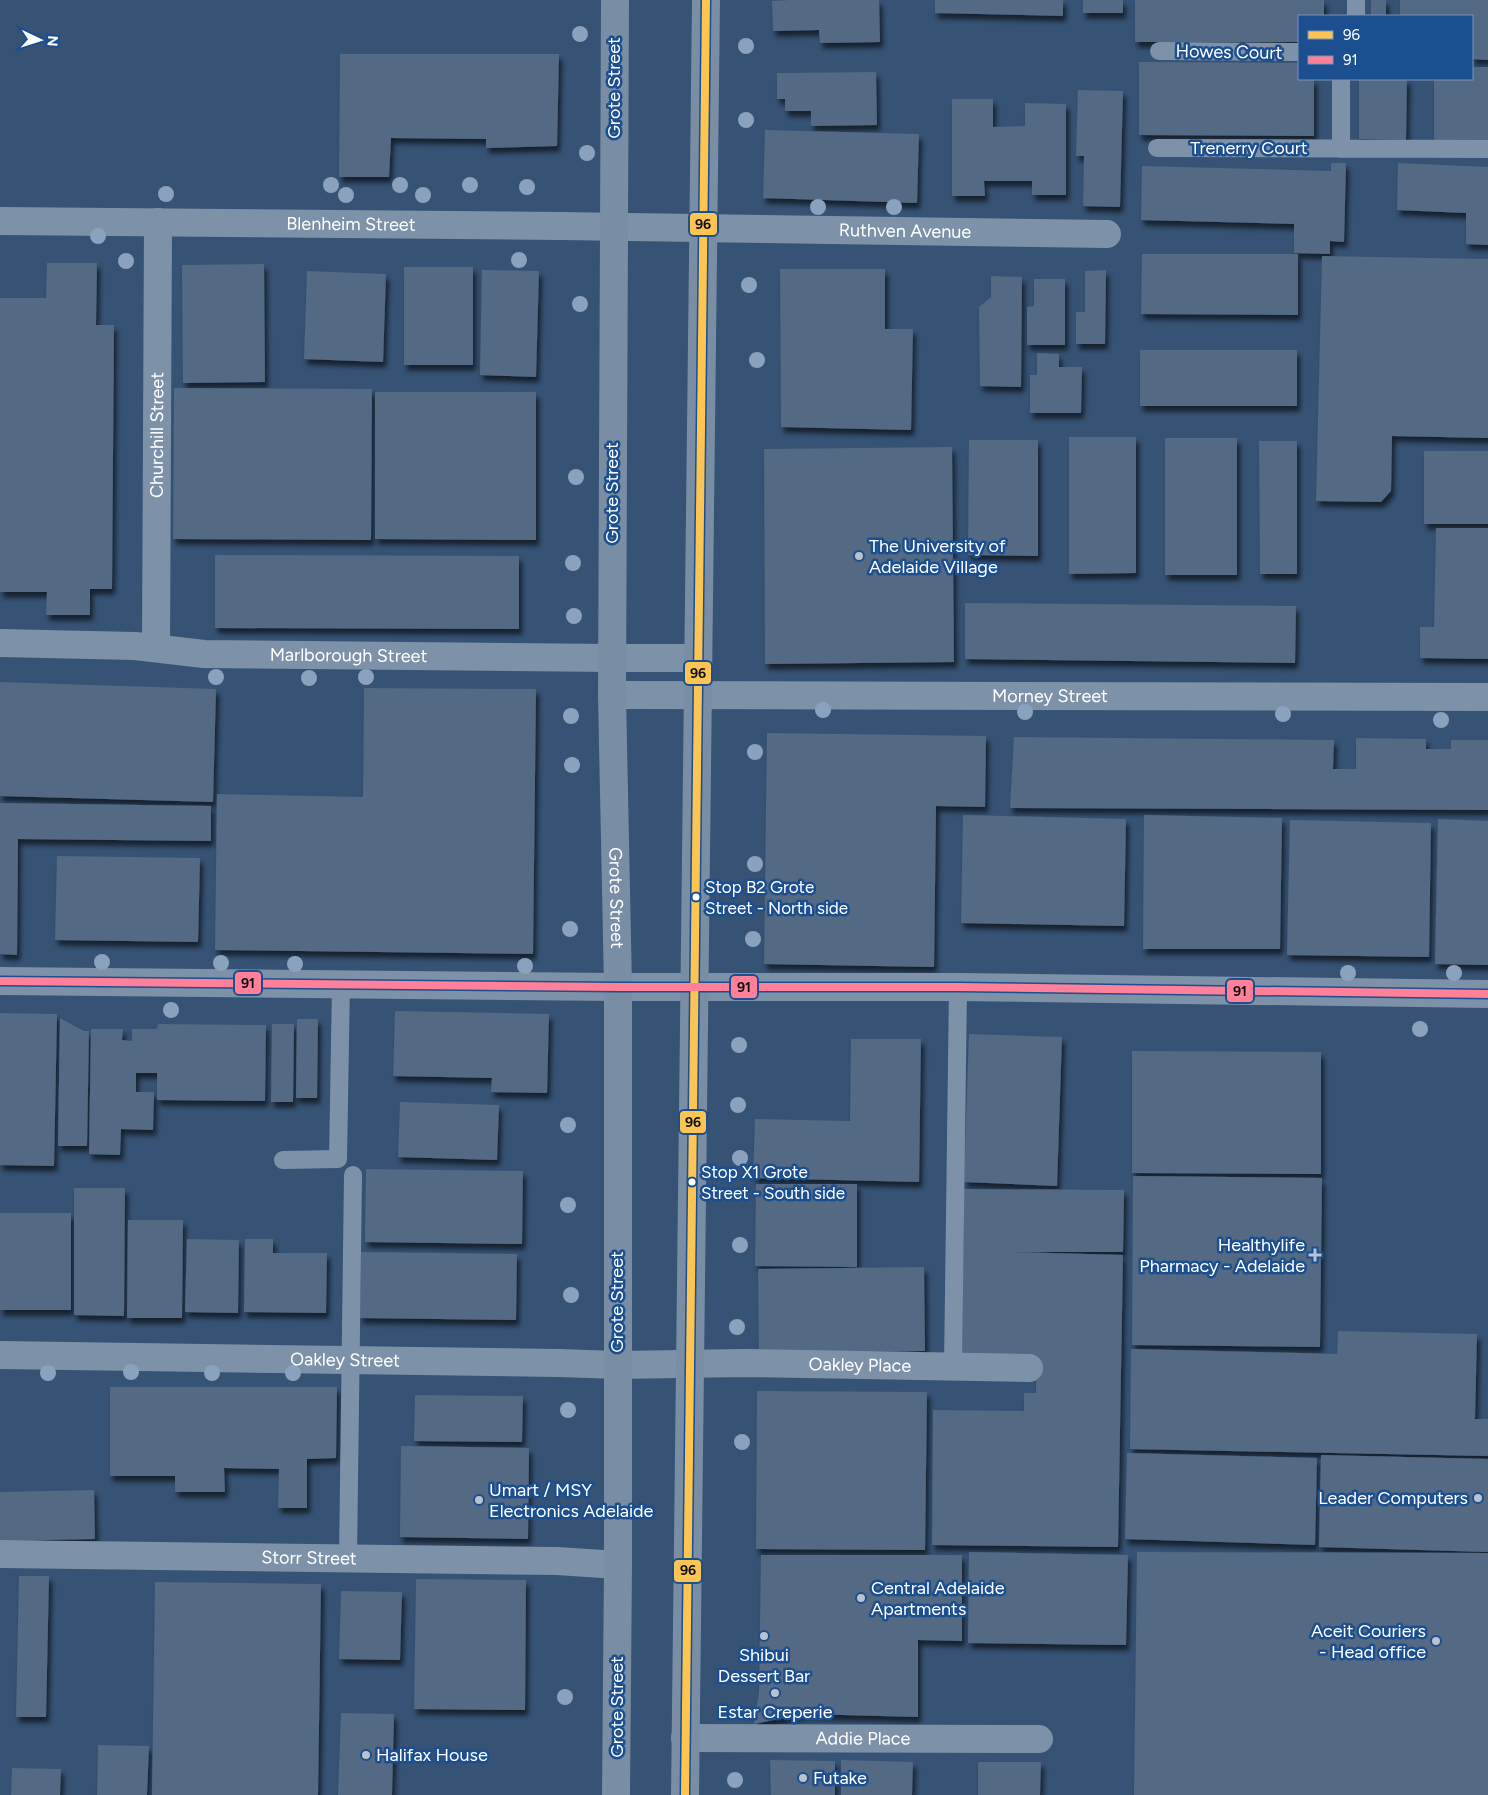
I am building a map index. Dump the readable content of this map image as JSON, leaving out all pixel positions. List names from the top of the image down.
{
  "streets": {
    "main road": ["Grote Street"],
    "street": [
      "Blenheim Street",
      "Ruthven Avenue",
      "Churchill Street",
      "Marlborough Street",
      "Morney Street",
      "Oakley Street",
      "Oakley Place",
      "Storr Street",
      "Addie Place"
    ],
    "lane": ["Howes Court", "Trenerry Court"]
  },
  "crossings": [
    ["Grote Street", "Blenheim Street"],
    ["Grote Street", "Marlborough Street"],
    ["Grote Street", "Morney Street"],
    ["Grote Street", "Oakley Street"],
    ["Grote Street", "Storr Street"],
    ["Blenheim Street", "Ruthven Avenue"],
    ["Blenheim Street", "Churchill Street"],
    ["Churchill Street", "Marlborough Street"],
    ["Oakley Street", "Oakley Place"]
  ],
  "places": {
    "other": [
      "The University of Adelaide Village",
      "Stop B2 Grote Street - North side",
      "Stop X1 Grote Street - South side",
      "Leader Computers",
      "Umart / MSY Electronics Adelaide",
      "Central Adelaide Apartments",
      "Shibui Dessert Bar",
      "Aceit Couriers - Head office",
      "Estar Creperie",
      "Halifax House",
      "Futake"
    ],
    "health": ["Healthylife Pharmacy - Adelaide"]
  },
  "lines": ["transit line 96", "transit line 91"],
  "legend": ["96", "91"],
  "north": "right"
}
